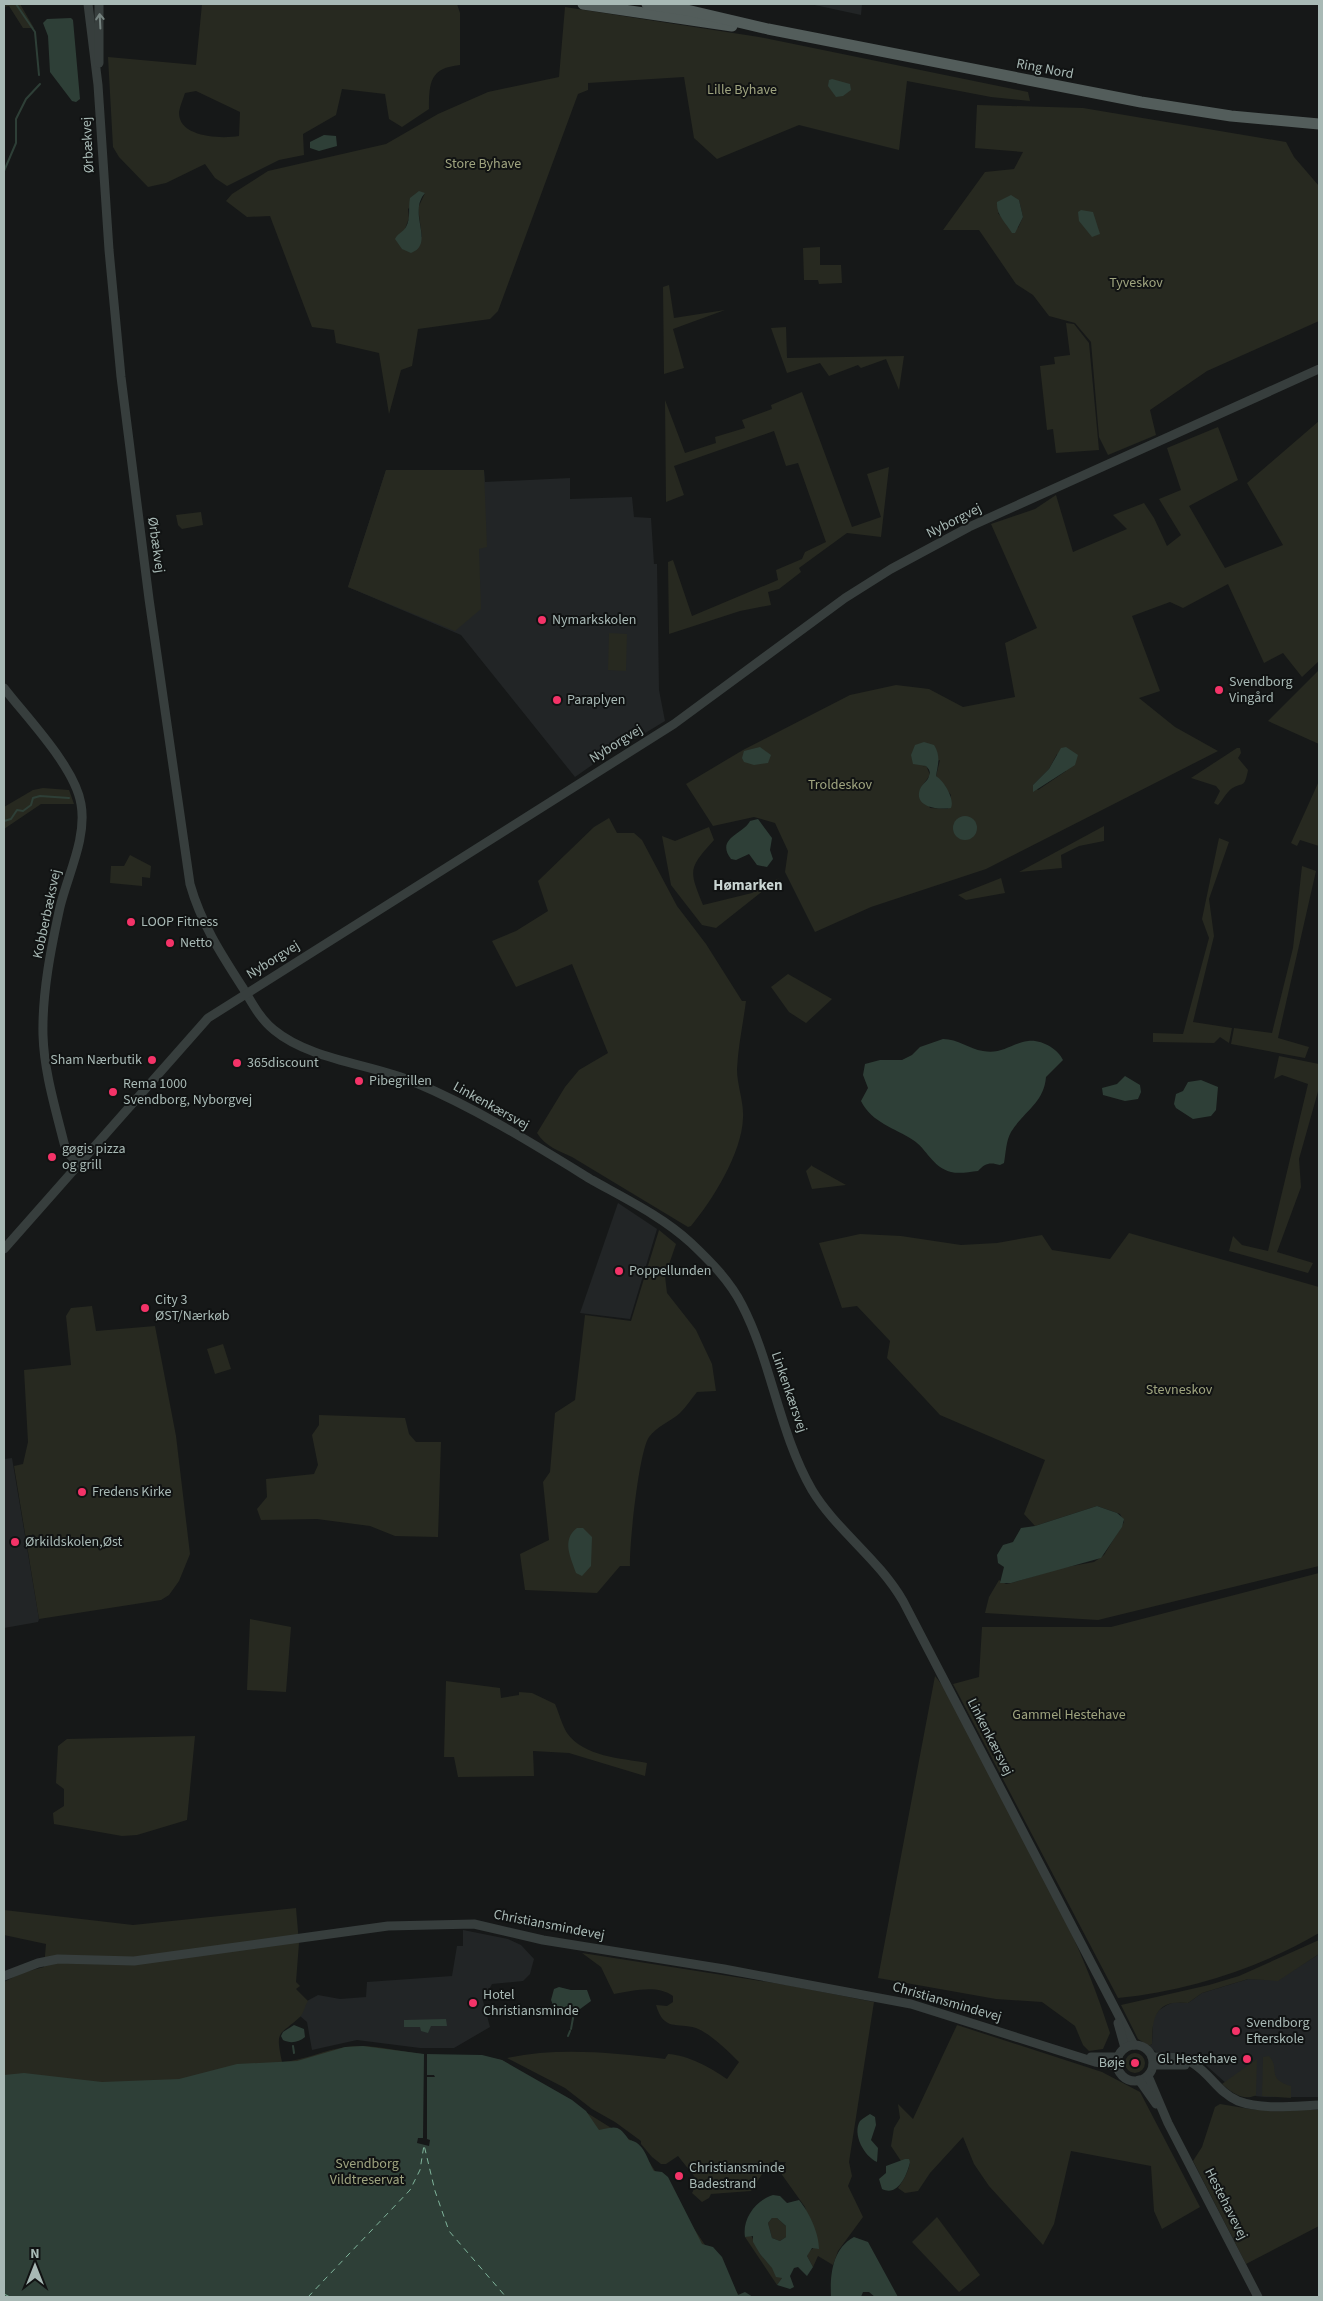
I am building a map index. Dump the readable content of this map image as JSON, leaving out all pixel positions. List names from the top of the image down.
{
  "streets": {
    "main road": ["Ring Nord"],
    "street": [
      "Ørbækvej",
      "Nyborgvej",
      "Kobberbæksvej",
      "Linkenkærsvej",
      "Christiansmindevej",
      "Hestehavevej"
    ]
  },
  "crossings": [
    ["Ørbækvej", "Nyborgvej"],
    ["Ørbækvej", "Linkenkærsvej"],
    ["Nyborgvej", "Kobberbæksvej"],
    ["Nyborgvej", "Linkenkærsvej"],
    ["Linkenkærsvej", "Christiansmindevej"],
    ["Linkenkærsvej", "Hestehavevej"],
    ["Christiansmindevej", "Hestehavevej"]
  ],
  "districts": ["Hømarken"],
  "parks": [
    "Lille Byhave",
    "Store Byhave",
    "Tyveskov",
    "Troldeskov",
    "Stevneskov",
    "Gammel Hestehave",
    "Svendborg Vildtreservat"
  ],
  "places": [
    "Nymarkskolen",
    "Svendborg Vingård",
    "Paraplyen",
    "LOOP Fitness",
    "Netto",
    "Sham Nærbutik",
    "365discount",
    "Pibegrillen",
    "Rema 1000 Svendborg, Nyborgvej",
    "gøgis pizza og grill",
    "Poppellunden",
    "City 3 ØST/Nærkøb",
    "Fredens Kirke",
    "Ørkildskolen,Øst",
    "Hotel Christiansminde",
    "Svendborg Efterskole",
    "Gl. Hestehave",
    "Bøje",
    "Christiansminde Badestrand"
  ],
  "north": "top"
}
